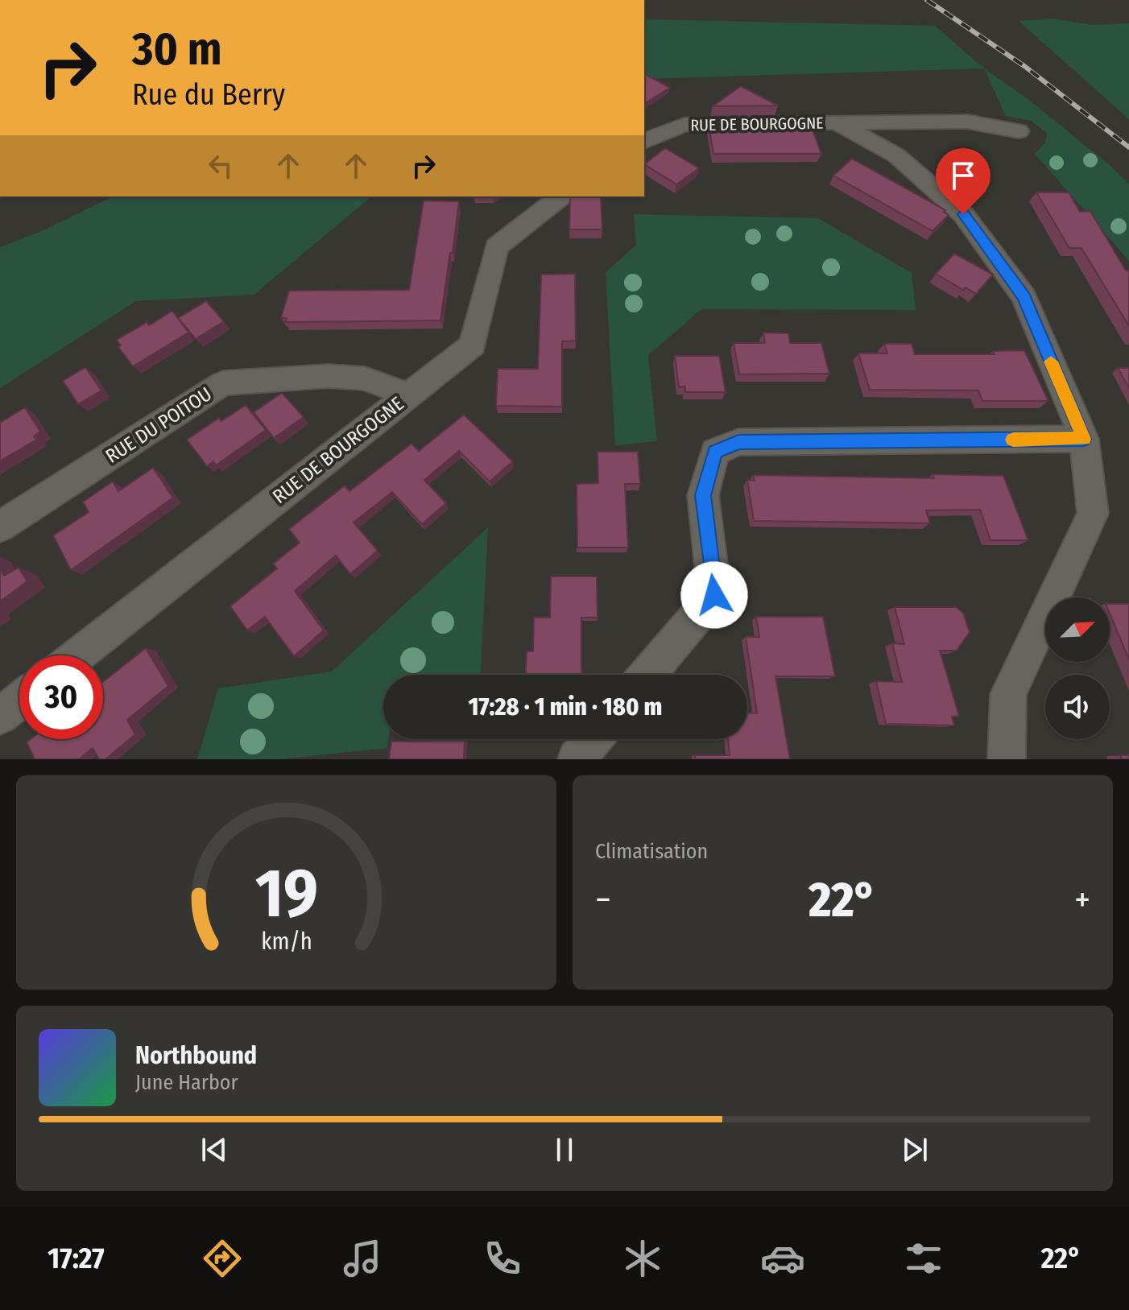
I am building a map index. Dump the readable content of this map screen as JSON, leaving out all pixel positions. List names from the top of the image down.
{
  "streets": {
    "street": ["RUE DE BOURGOGNE", "RUE DU POITOU"]
  },
  "crossings": [
    ["RUE DE BOURGOGNE", "RUE DU POITOU"]
  ],
  "north": "top right",
  "page": {
    "turn": ["30 m", "Rue du Berry"],
    "limit": "30",
    "trip": "17:28 · 1 min · 180 m",
    "tile": "Climatisation",
    "heat": ["−", "22°", "+"],
    "song": ["Northbound", "June Harbor"],
    "tabs": ["17:27", "22°"],
    "gauge": ["19", "km/h"]
  }
}
